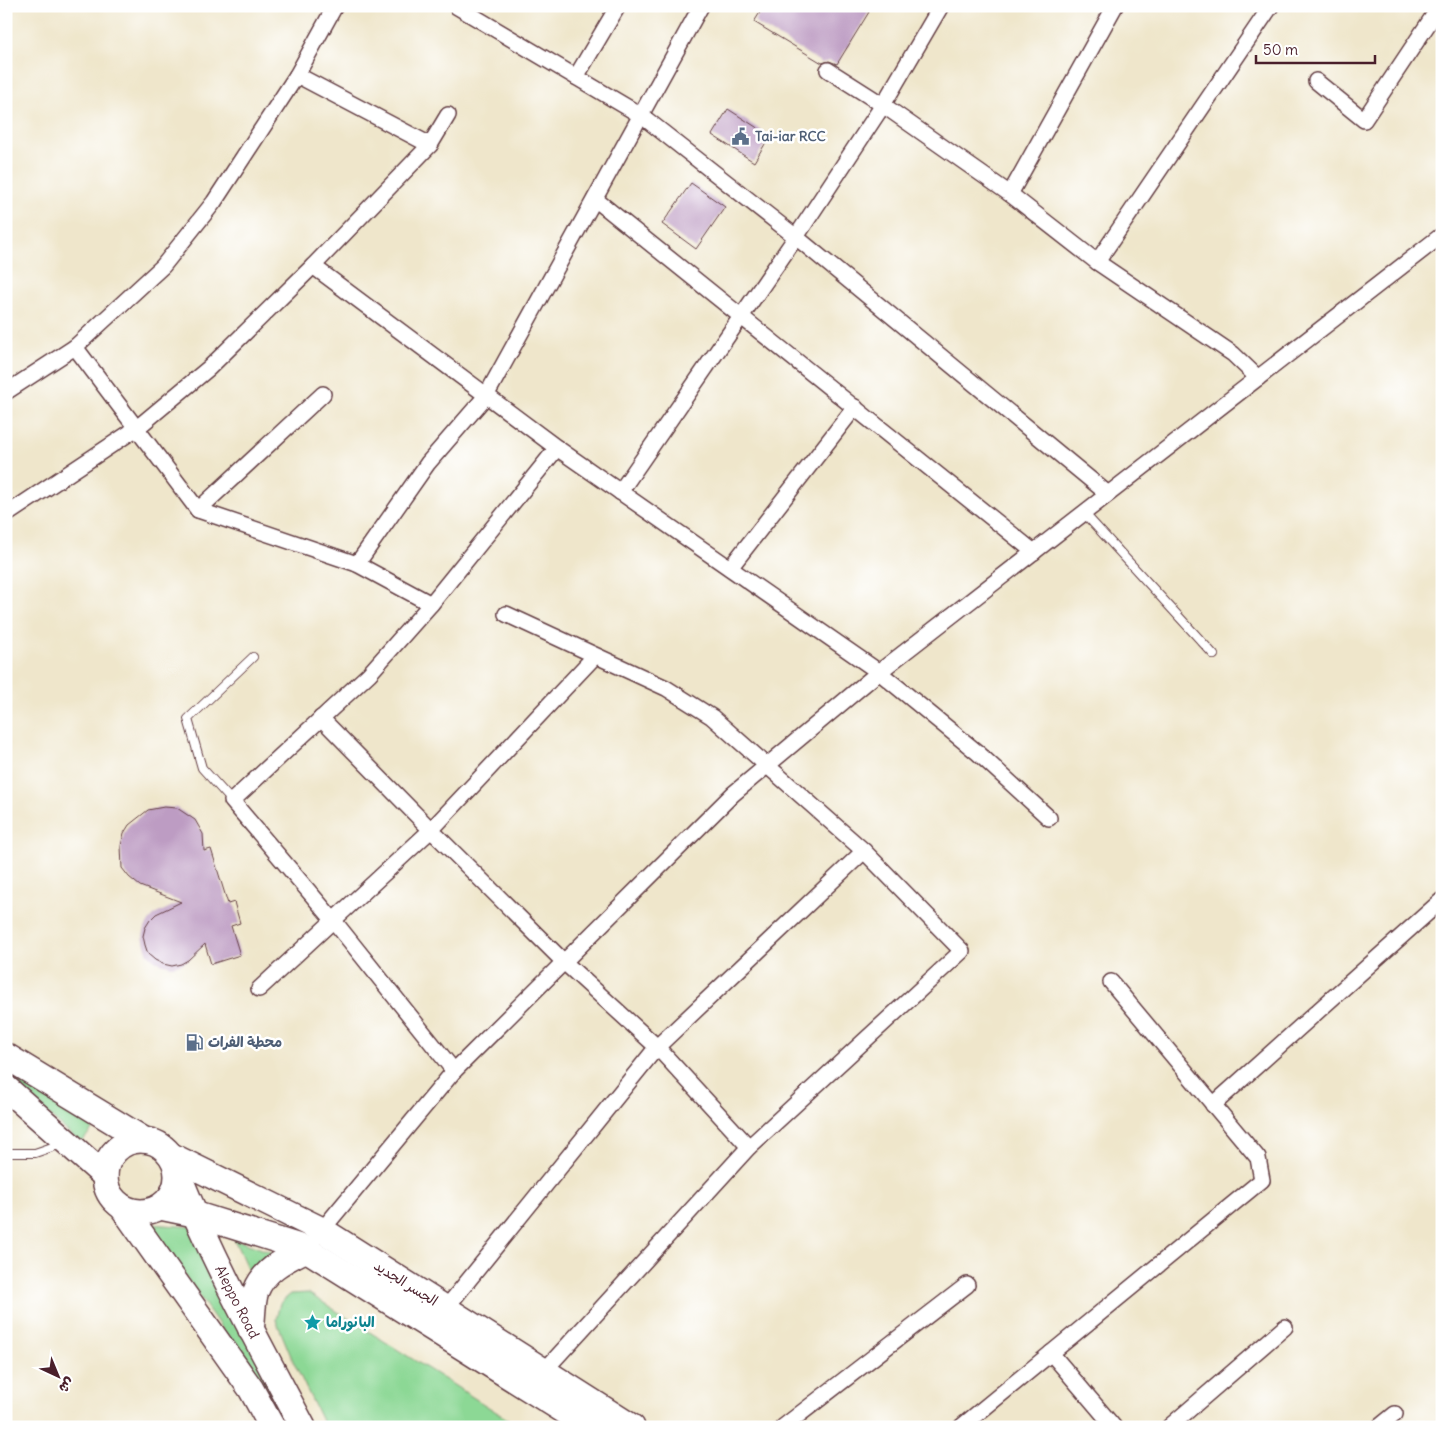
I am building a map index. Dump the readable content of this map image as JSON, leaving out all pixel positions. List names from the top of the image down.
{
  "streets": {
    "main road": ["الجسر الجديد", "Aleppo Road"]
  },
  "crossings": [
    ["الجسر الجديد", "Aleppo Road"]
  ],
  "places": {
    "public building": ["Tai-iar RCC"],
    "fuel station": ["محطة الفرات"],
    "place": ["البانوراما"]
  },
  "scale_bar": "50 m",
  "north": "bottom right"
}
